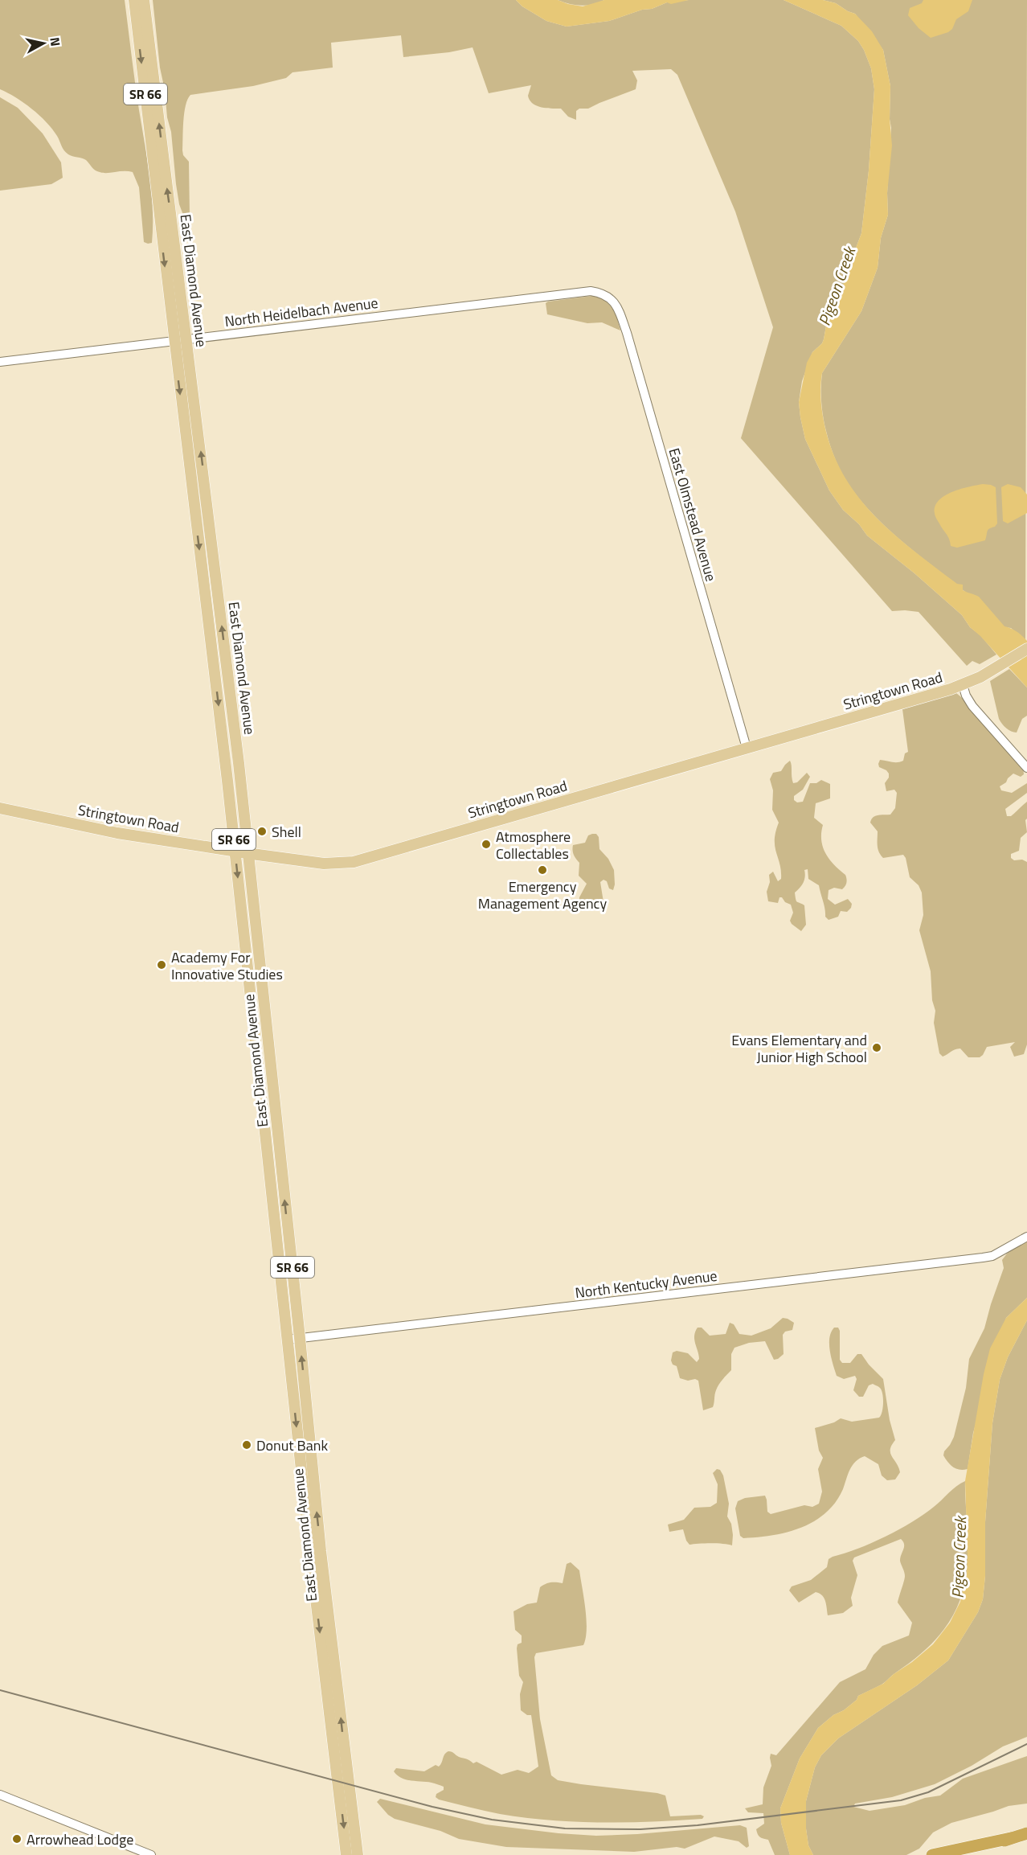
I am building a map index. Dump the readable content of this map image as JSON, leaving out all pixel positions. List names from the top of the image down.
{
  "streets": {
    "main road": ["SR 66", "East Diamond Avenue", "Stringtown Road"],
    "street": ["North Heidelbach Avenue", "East Olmstead Avenue", "North Kentucky Avenue"]
  },
  "crossings": [
    ["SR 66", "East Diamond Avenue"],
    ["East Diamond Avenue", "North Heidelbach Avenue"],
    ["East Diamond Avenue", "Stringtown Road"],
    ["East Diamond Avenue", "North Kentucky Avenue"],
    ["North Heidelbach Avenue", "East Olmstead Avenue"],
    ["East Olmstead Avenue", "Stringtown Road"]
  ],
  "water": ["Pigeon Creek"],
  "places": [
    "Shell",
    "Atmosphere Collectables",
    "Emergency Management Agency",
    "Academy For Innovative Studies",
    "Evans Elementary and Junior High School",
    "Donut Bank",
    "Arrowhead Lodge"
  ],
  "north": "right"
}
